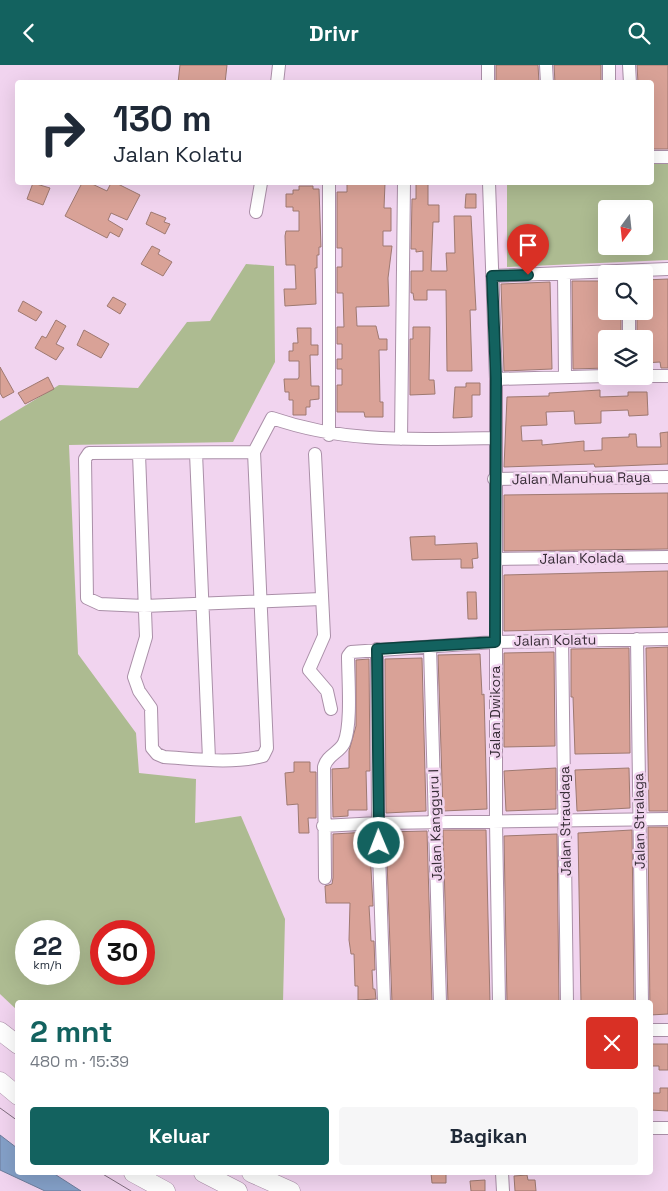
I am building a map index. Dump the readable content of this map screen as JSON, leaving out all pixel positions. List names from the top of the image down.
{
  "streets": {
    "street": [
      "Jalan Manuhua Raya",
      "Jalan Kolada",
      "Jalan Kolatu",
      "Jalan Dwikora",
      "Jalan Straudaga",
      "Jalan Stralaga",
      "Jalan Kangguru I"
    ]
  },
  "crossings": [
    ["Jalan Manuhua Raya", "Jalan Dwikora"],
    ["Jalan Kolada", "Jalan Dwikora"],
    ["Jalan Kolatu", "Jalan Dwikora"],
    ["Jalan Kolatu", "Jalan Straudaga"],
    ["Jalan Kolatu", "Jalan Stralaga"],
    ["Jalan Kolatu", "Jalan Kangguru I"]
  ],
  "north": "bottom",
  "page": {
    "header": "Drivr",
    "turn": ["130 m", "Jalan Kolatu"],
    "speed": "22 km/h",
    "limit": "30",
    "heading": ["2 mnt", "480 m · 15:39"],
    "buttons": ["Keluar", "Bagikan"]
  }
}
